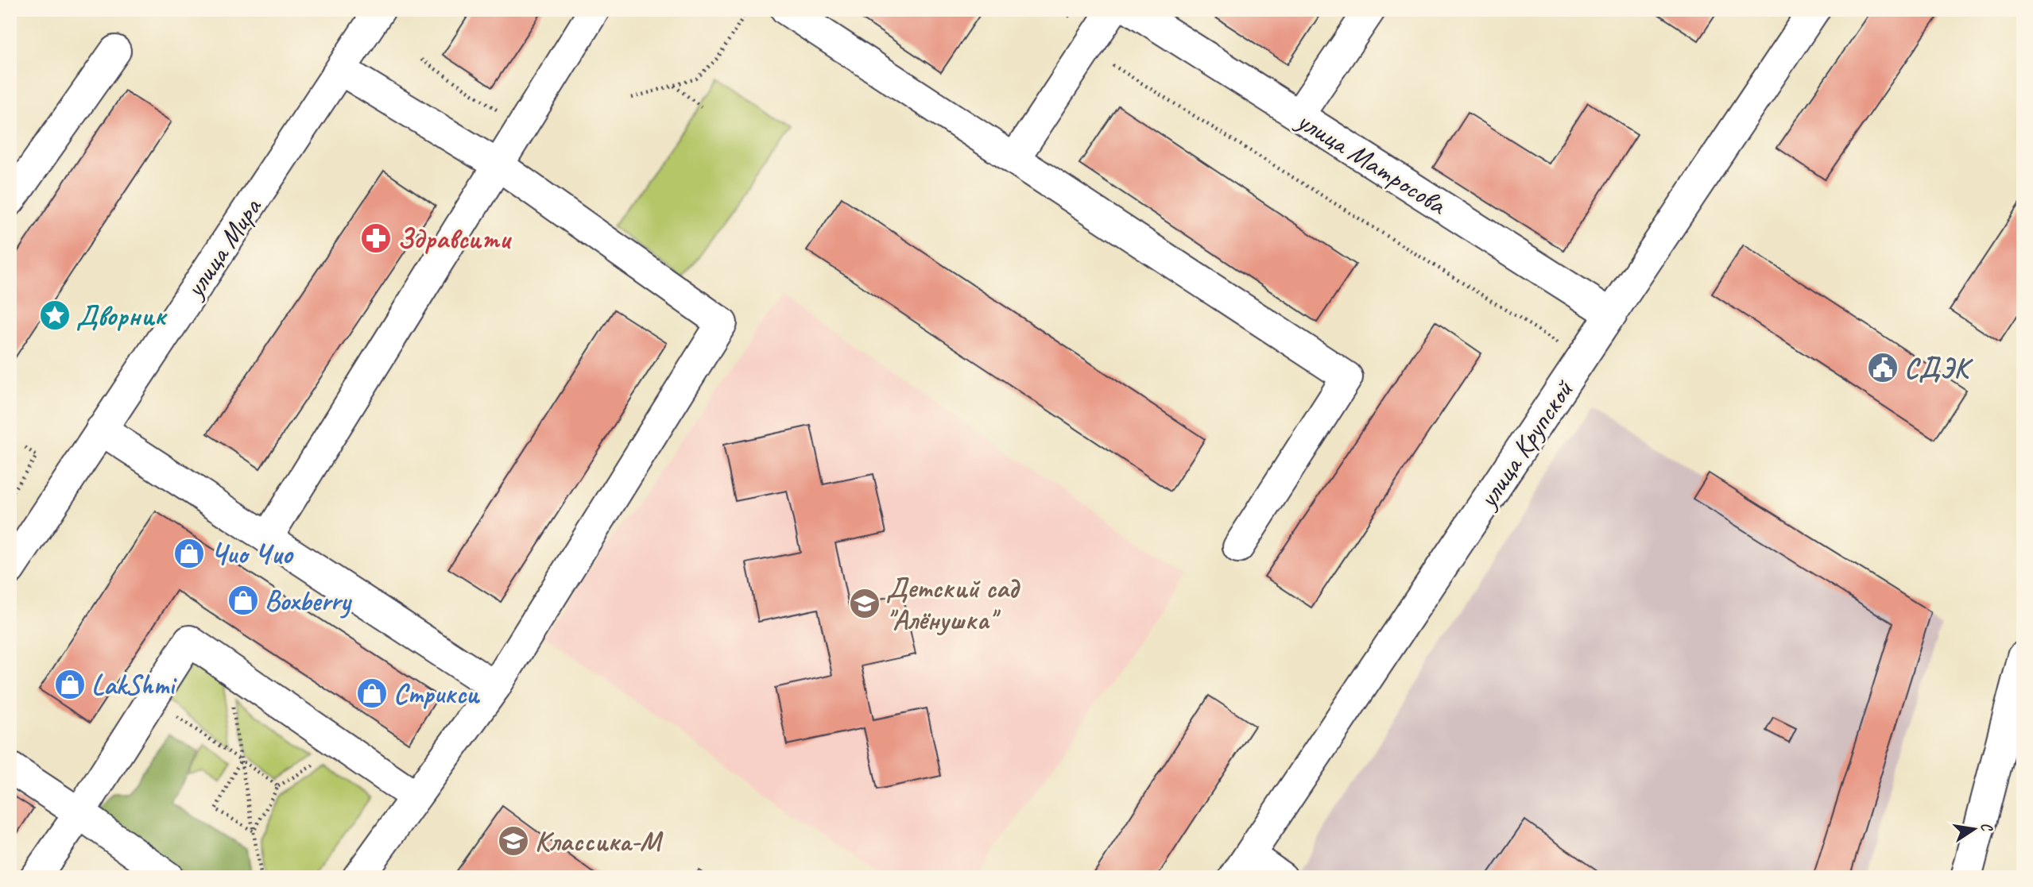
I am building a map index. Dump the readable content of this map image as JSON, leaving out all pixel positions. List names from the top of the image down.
{
  "streets": {
    "street": ["улица Матросова", "улица Мира", "улица Крупской"]
  },
  "crossings": [
    ["улица Матросова", "улица Крупской"]
  ],
  "places": {
    "pharmacy": ["Здравсити"],
    "place": ["Дворник"],
    "public building": ["СДЭК"],
    "shop": [
      "Чио Чио",
      "Boxberry",
      "LakShmi",
      "Стрикси"
    ],
    "school or university": ["Детский сад \"Алёнушка\"", "Классика-М"]
  },
  "north": "right"
}
